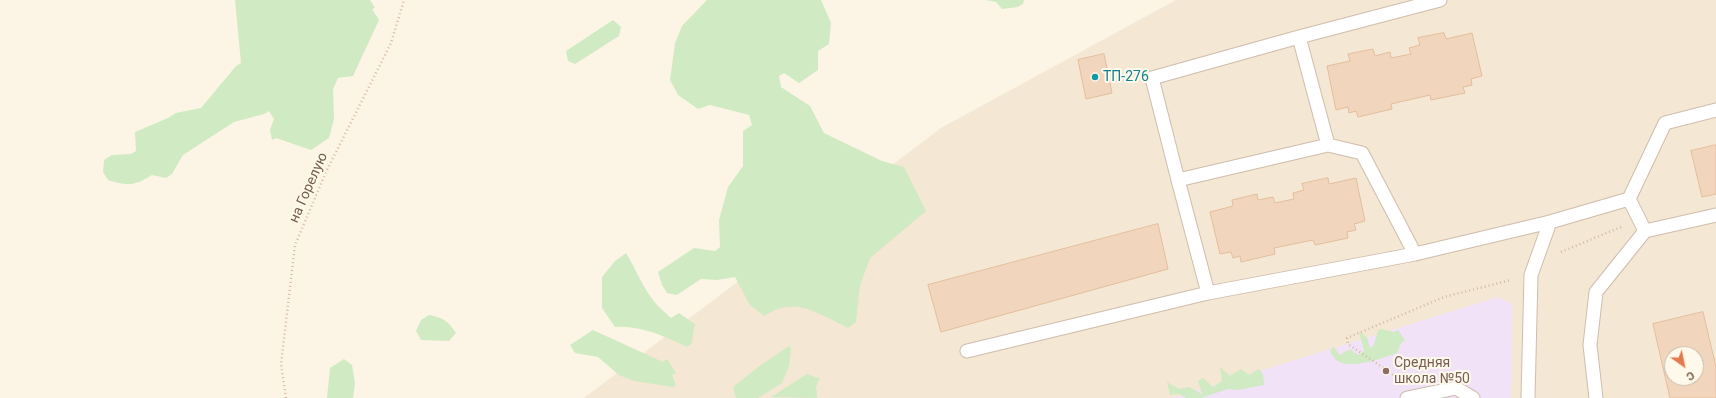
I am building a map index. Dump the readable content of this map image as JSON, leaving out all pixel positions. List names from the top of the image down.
{
  "streets": {
    "path": ["на Горелую"]
  },
  "places": ["ТП-276", "Средняя школа №50"],
  "north": "bottom right"
}
